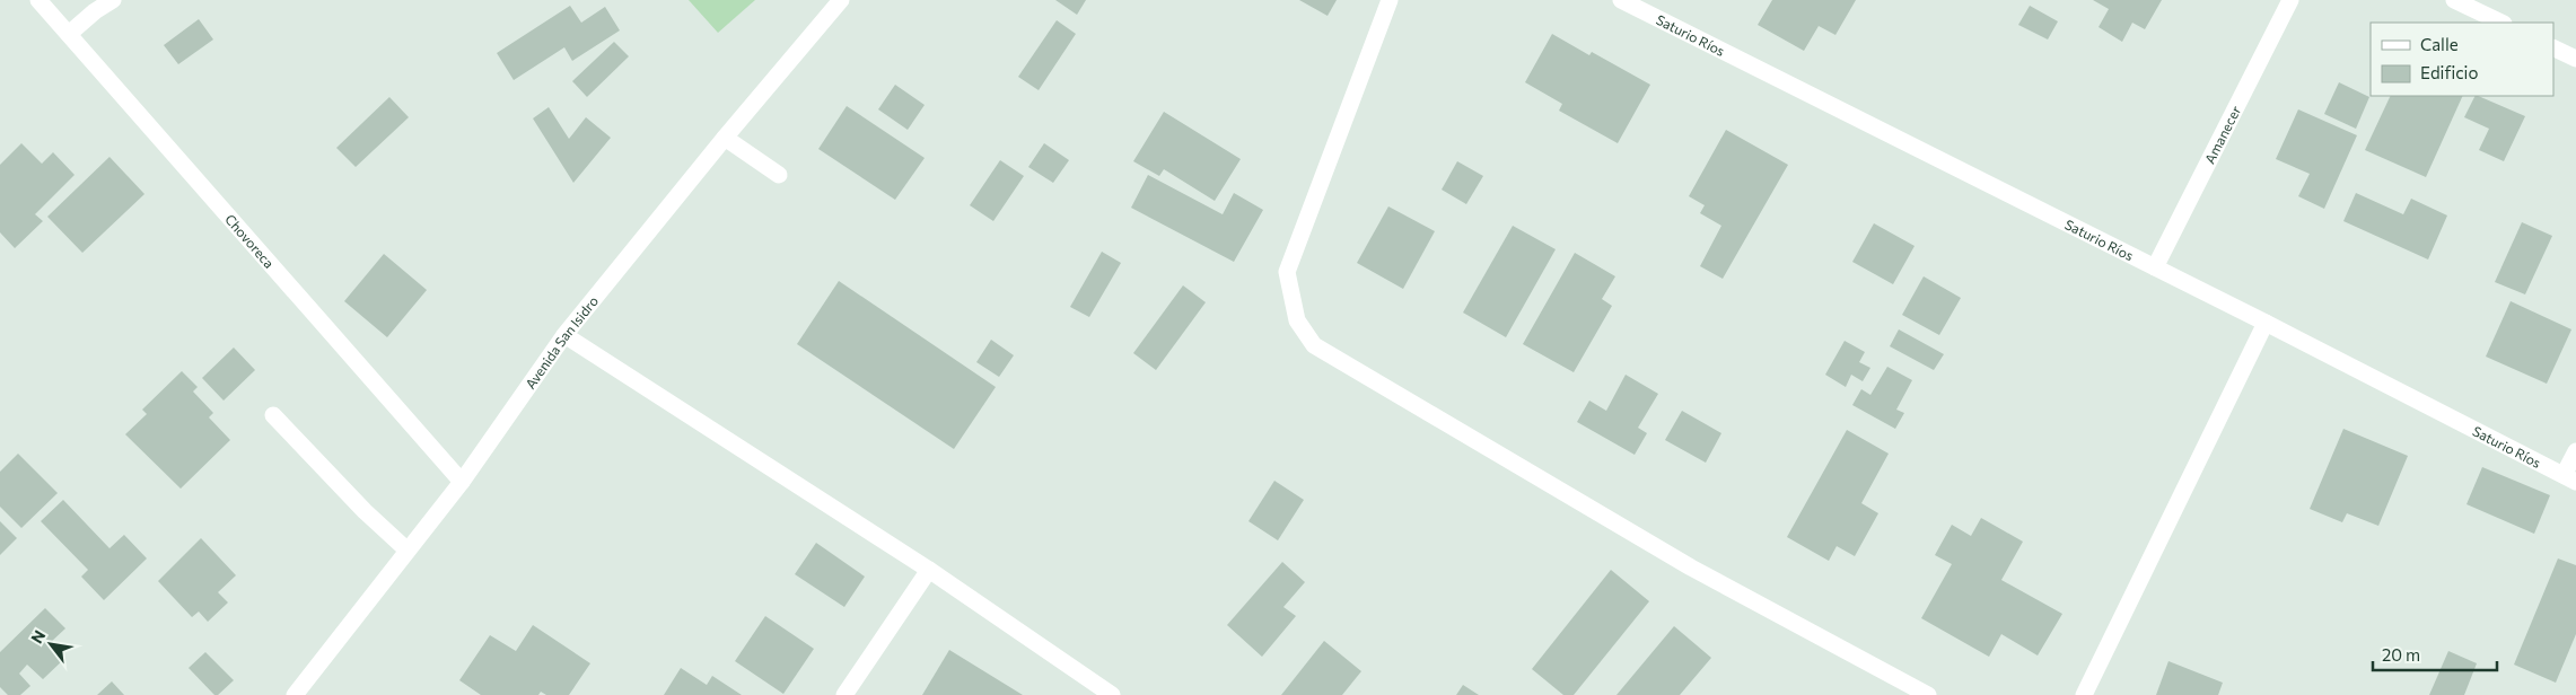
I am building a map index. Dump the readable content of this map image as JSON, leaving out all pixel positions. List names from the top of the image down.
{
  "streets": {
    "street": [
      "Saturio Ríos",
      "Amanecer",
      "Chovoreca",
      "Avenida San Isidro"
    ]
  },
  "crossings": [
    ["Saturio Ríos", "Amanecer"],
    ["Chovoreca", "Avenida San Isidro"]
  ],
  "legend": ["Calle", "Edificio"],
  "scale_bar": "20 m",
  "north": "top left"
}
